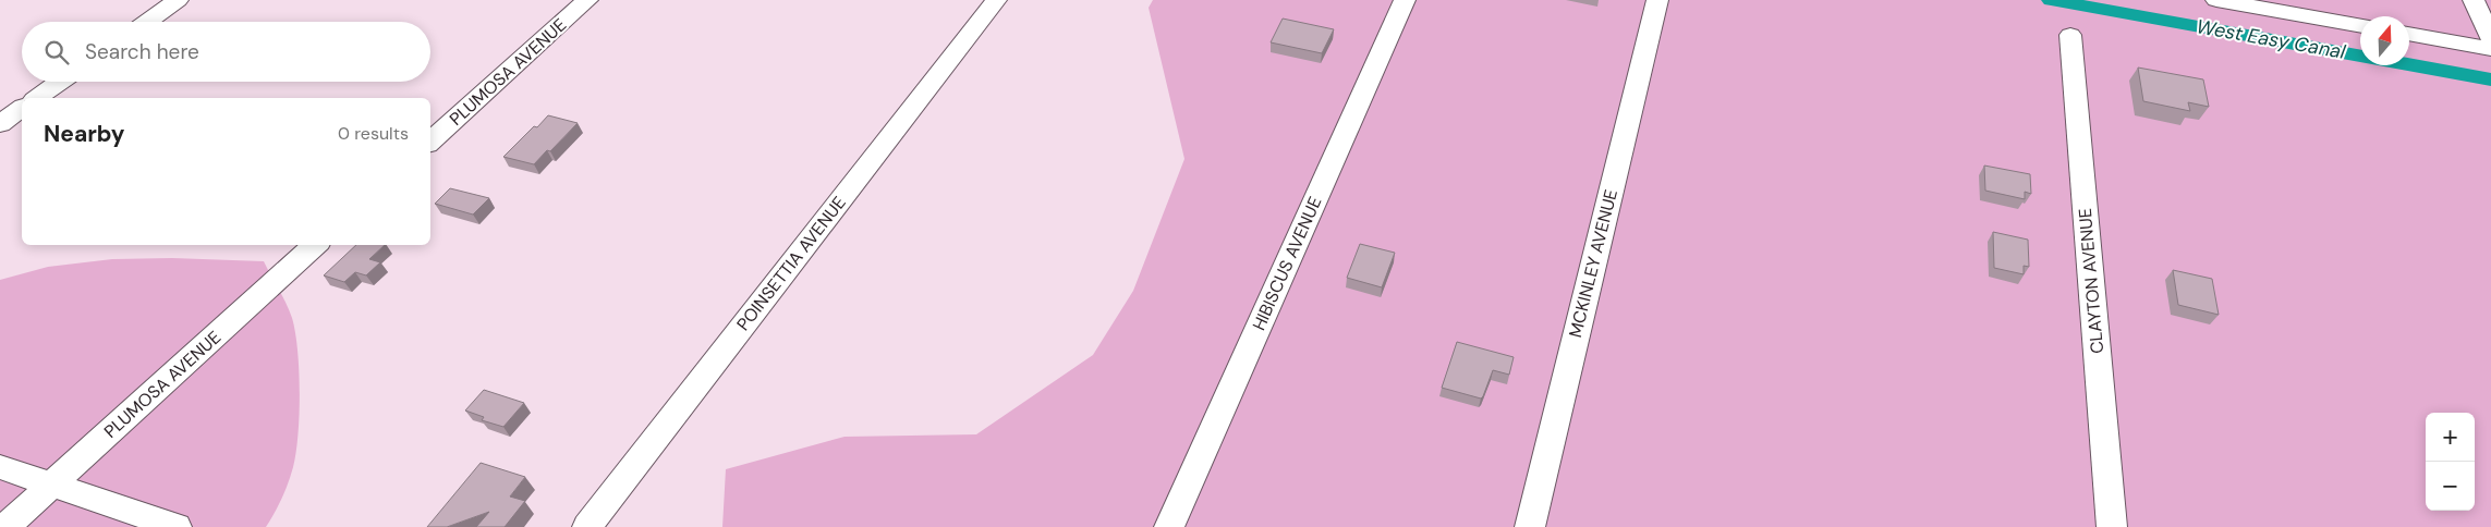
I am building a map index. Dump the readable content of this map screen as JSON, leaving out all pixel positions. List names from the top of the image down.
{
  "streets": {
    "street": [
      "PLUMOSA AVENUE",
      "POINSETTIA AVENUE",
      "HIBISCUS AVENUE",
      "MCKINLEY AVENUE",
      "CLAYTON AVENUE"
    ]
  },
  "water": ["West Easy Canal"],
  "north": "top",
  "page": {
    "search": "Search here",
    "heading": ["Nearby", "0 results"],
    "map_buttons": ["+", "−"]
  }
}
